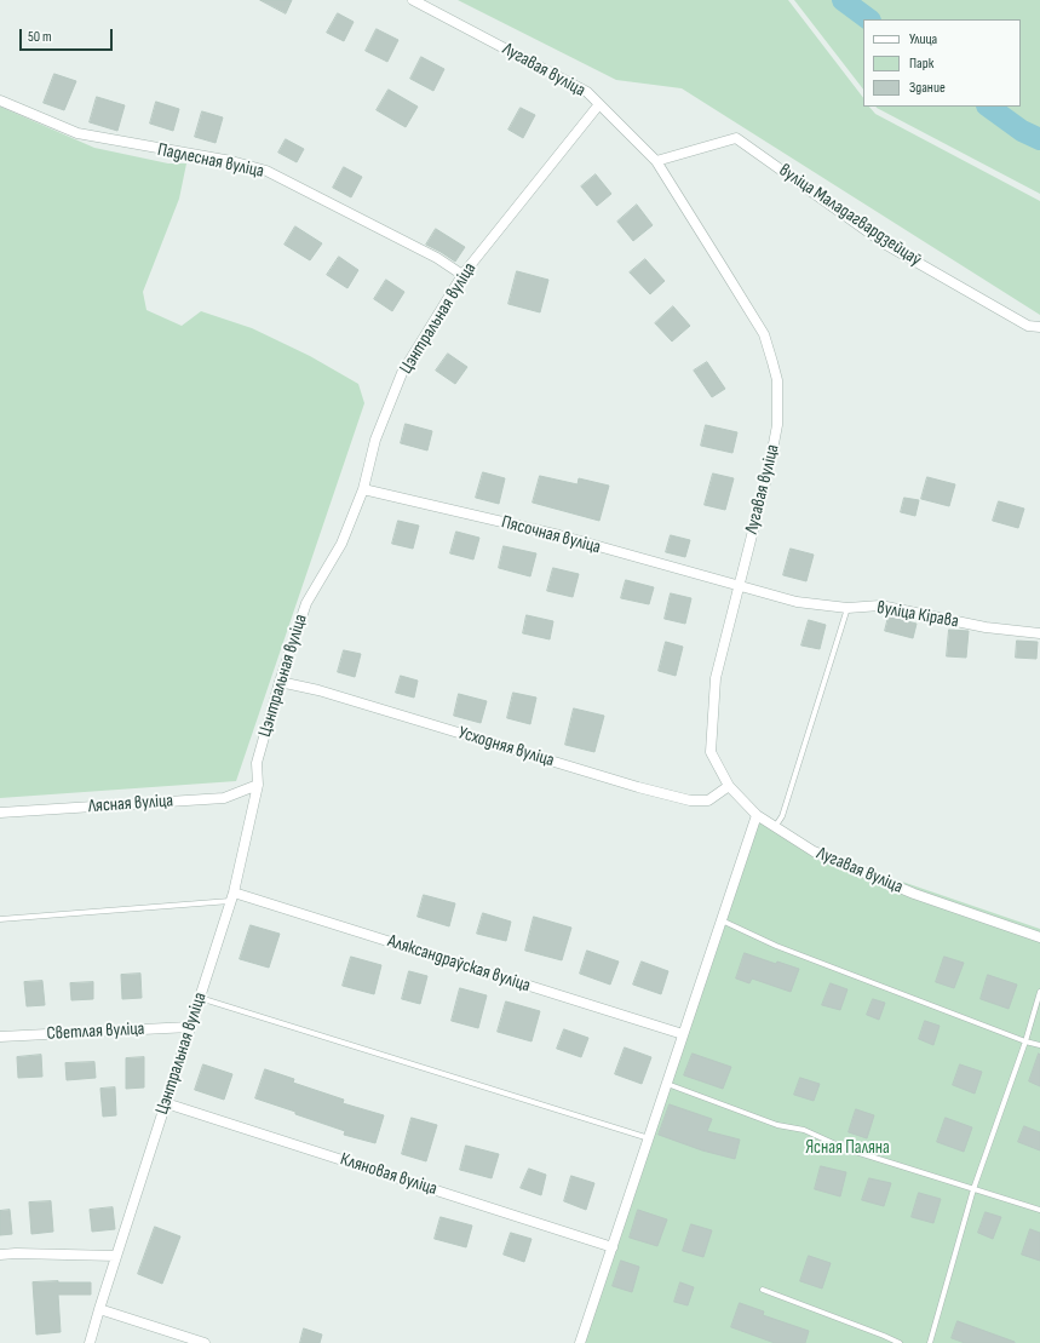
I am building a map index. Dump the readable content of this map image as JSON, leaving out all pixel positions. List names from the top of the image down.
{
  "streets": {
    "street": [
      "Лугавая вуліца",
      "Падлесная вуліца",
      "вуліца Маладагвардзейцаў",
      "Цэнтральная вуліца",
      "Пясочная вуліца",
      "вуліца Кірава",
      "Усходняя вуліца",
      "Лясная вуліца",
      "Аляксандраўская вуліца",
      "Светлая вуліца",
      "Кляновая вуліца"
    ]
  },
  "crossings": [
    ["Лугавая вуліца", "вуліца Маладагвардзейцаў"],
    ["Лугавая вуліца", "Цэнтральная вуліца"],
    ["Лугавая вуліца", "Пясочная вуліца"],
    ["Лугавая вуліца", "вуліца Кірава"],
    ["Лугавая вуліца", "Усходняя вуліца"],
    ["Падлесная вуліца", "Цэнтральная вуліца"],
    ["Цэнтральная вуліца", "Пясочная вуліца"],
    ["Цэнтральная вуліца", "Усходняя вуліца"],
    ["Цэнтральная вуліца", "Лясная вуліца"],
    ["Цэнтральная вуліца", "Аляксандраўская вуліца"],
    ["Цэнтральная вуліца", "Светлая вуліца"],
    ["Цэнтральная вуліца", "Кляновая вуліца"],
    ["Пясочная вуліца", "вуліца Кірава"]
  ],
  "parks": ["Ясная Паляна"],
  "legend": ["Улица", "Парк", "Здание"],
  "scale_bar": "50 m"
}
